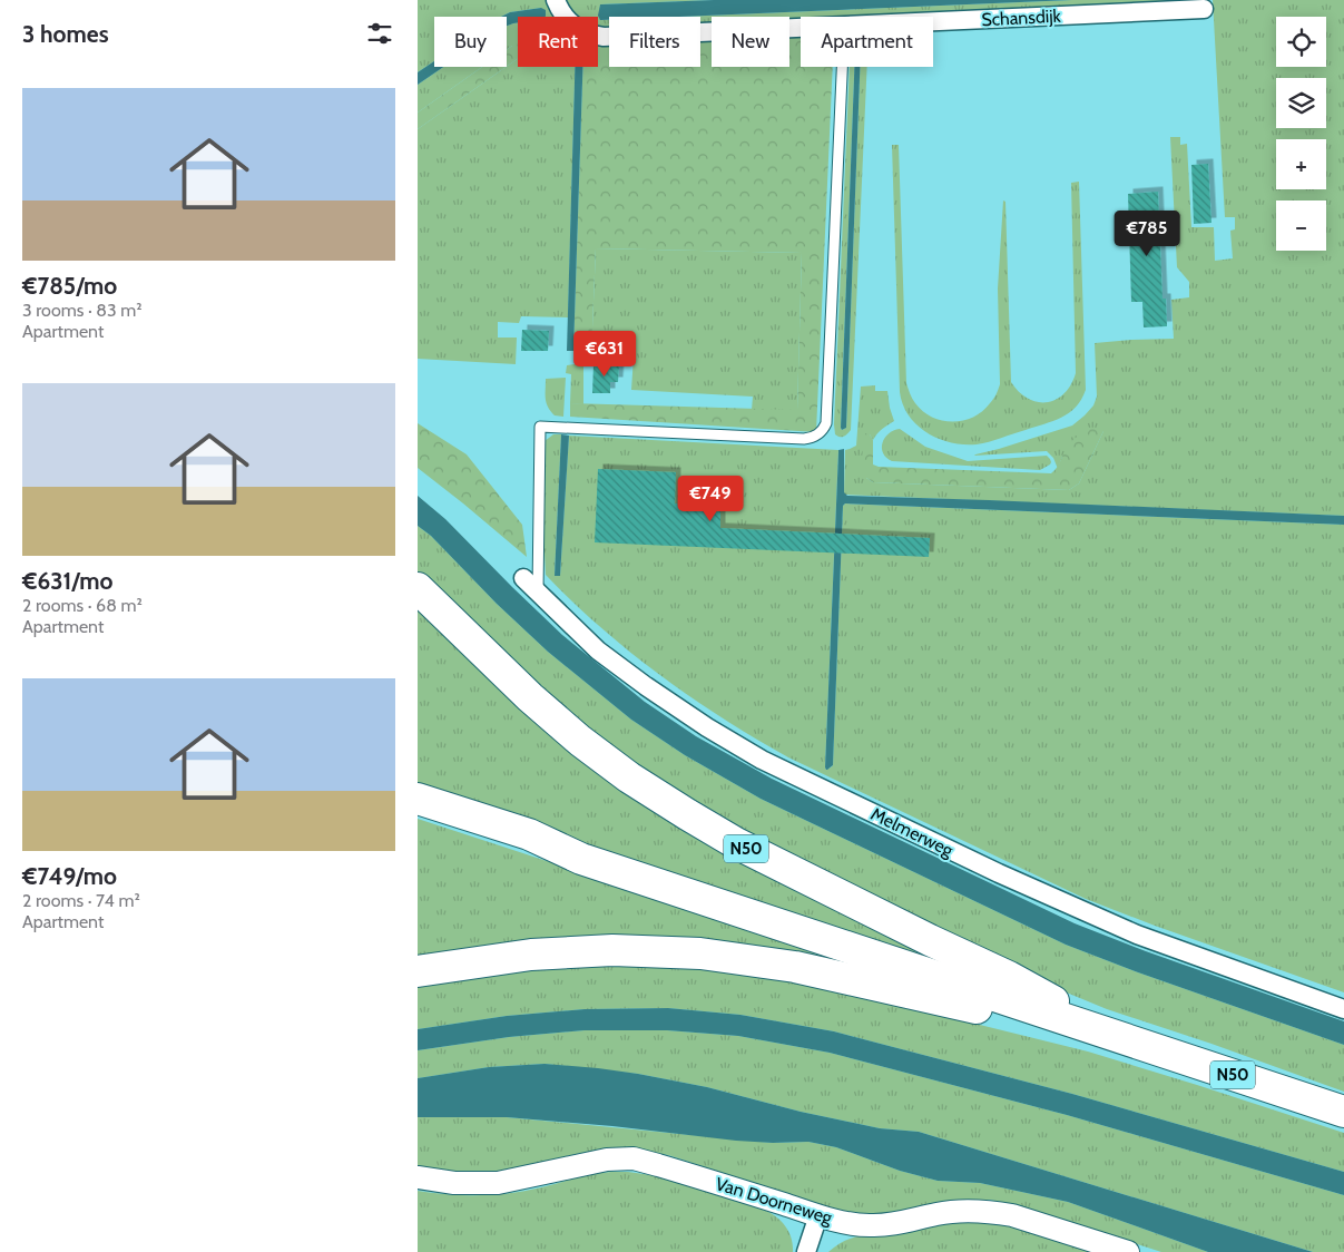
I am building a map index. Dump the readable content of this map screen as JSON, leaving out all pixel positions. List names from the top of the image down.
{
  "streets": {
    "highway": ["N50"],
    "street": ["Schansdijk", "Melmerweg", "Van Doorneweg"]
  },
  "page": {
    "heading": "3 homes",
    "map_buttons": ["+", "−"],
    "chip": [
      "Buy",
      "Rent",
      "Filters",
      "New",
      "Apartment"
    ],
    "list": [
      {
        "name": "€785/mo",
        "note": "3 rooms · 83 m² · Apartment"
      },
      {
        "name": "€631/mo",
        "note": "2 rooms · 68 m² · Apartment"
      },
      {
        "name": "€749/mo",
        "note": "2 rooms · 74 m² · Apartment"
      }
    ],
    "price": ["€785", "€631", "€749"]
  }
}
